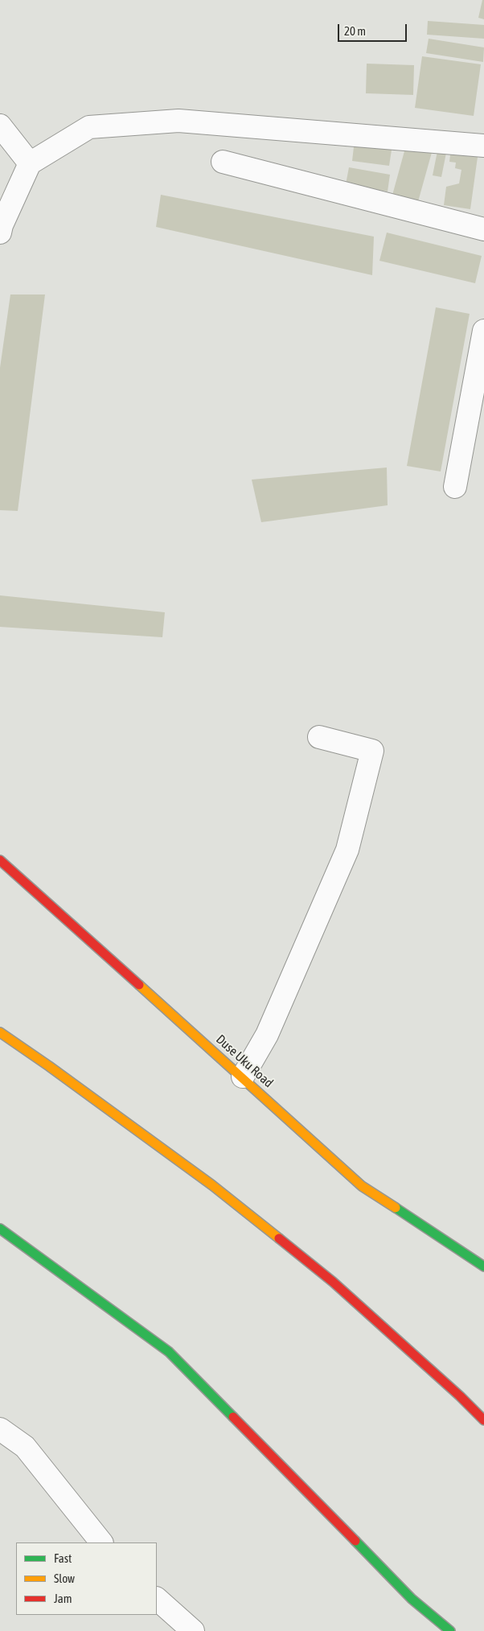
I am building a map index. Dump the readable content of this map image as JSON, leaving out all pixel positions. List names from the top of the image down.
{
  "streets": {
    "street": ["Duse Uku Road"]
  },
  "legend": ["Fast", "Slow", "Jam"],
  "scale_bar": "20 m"
}
